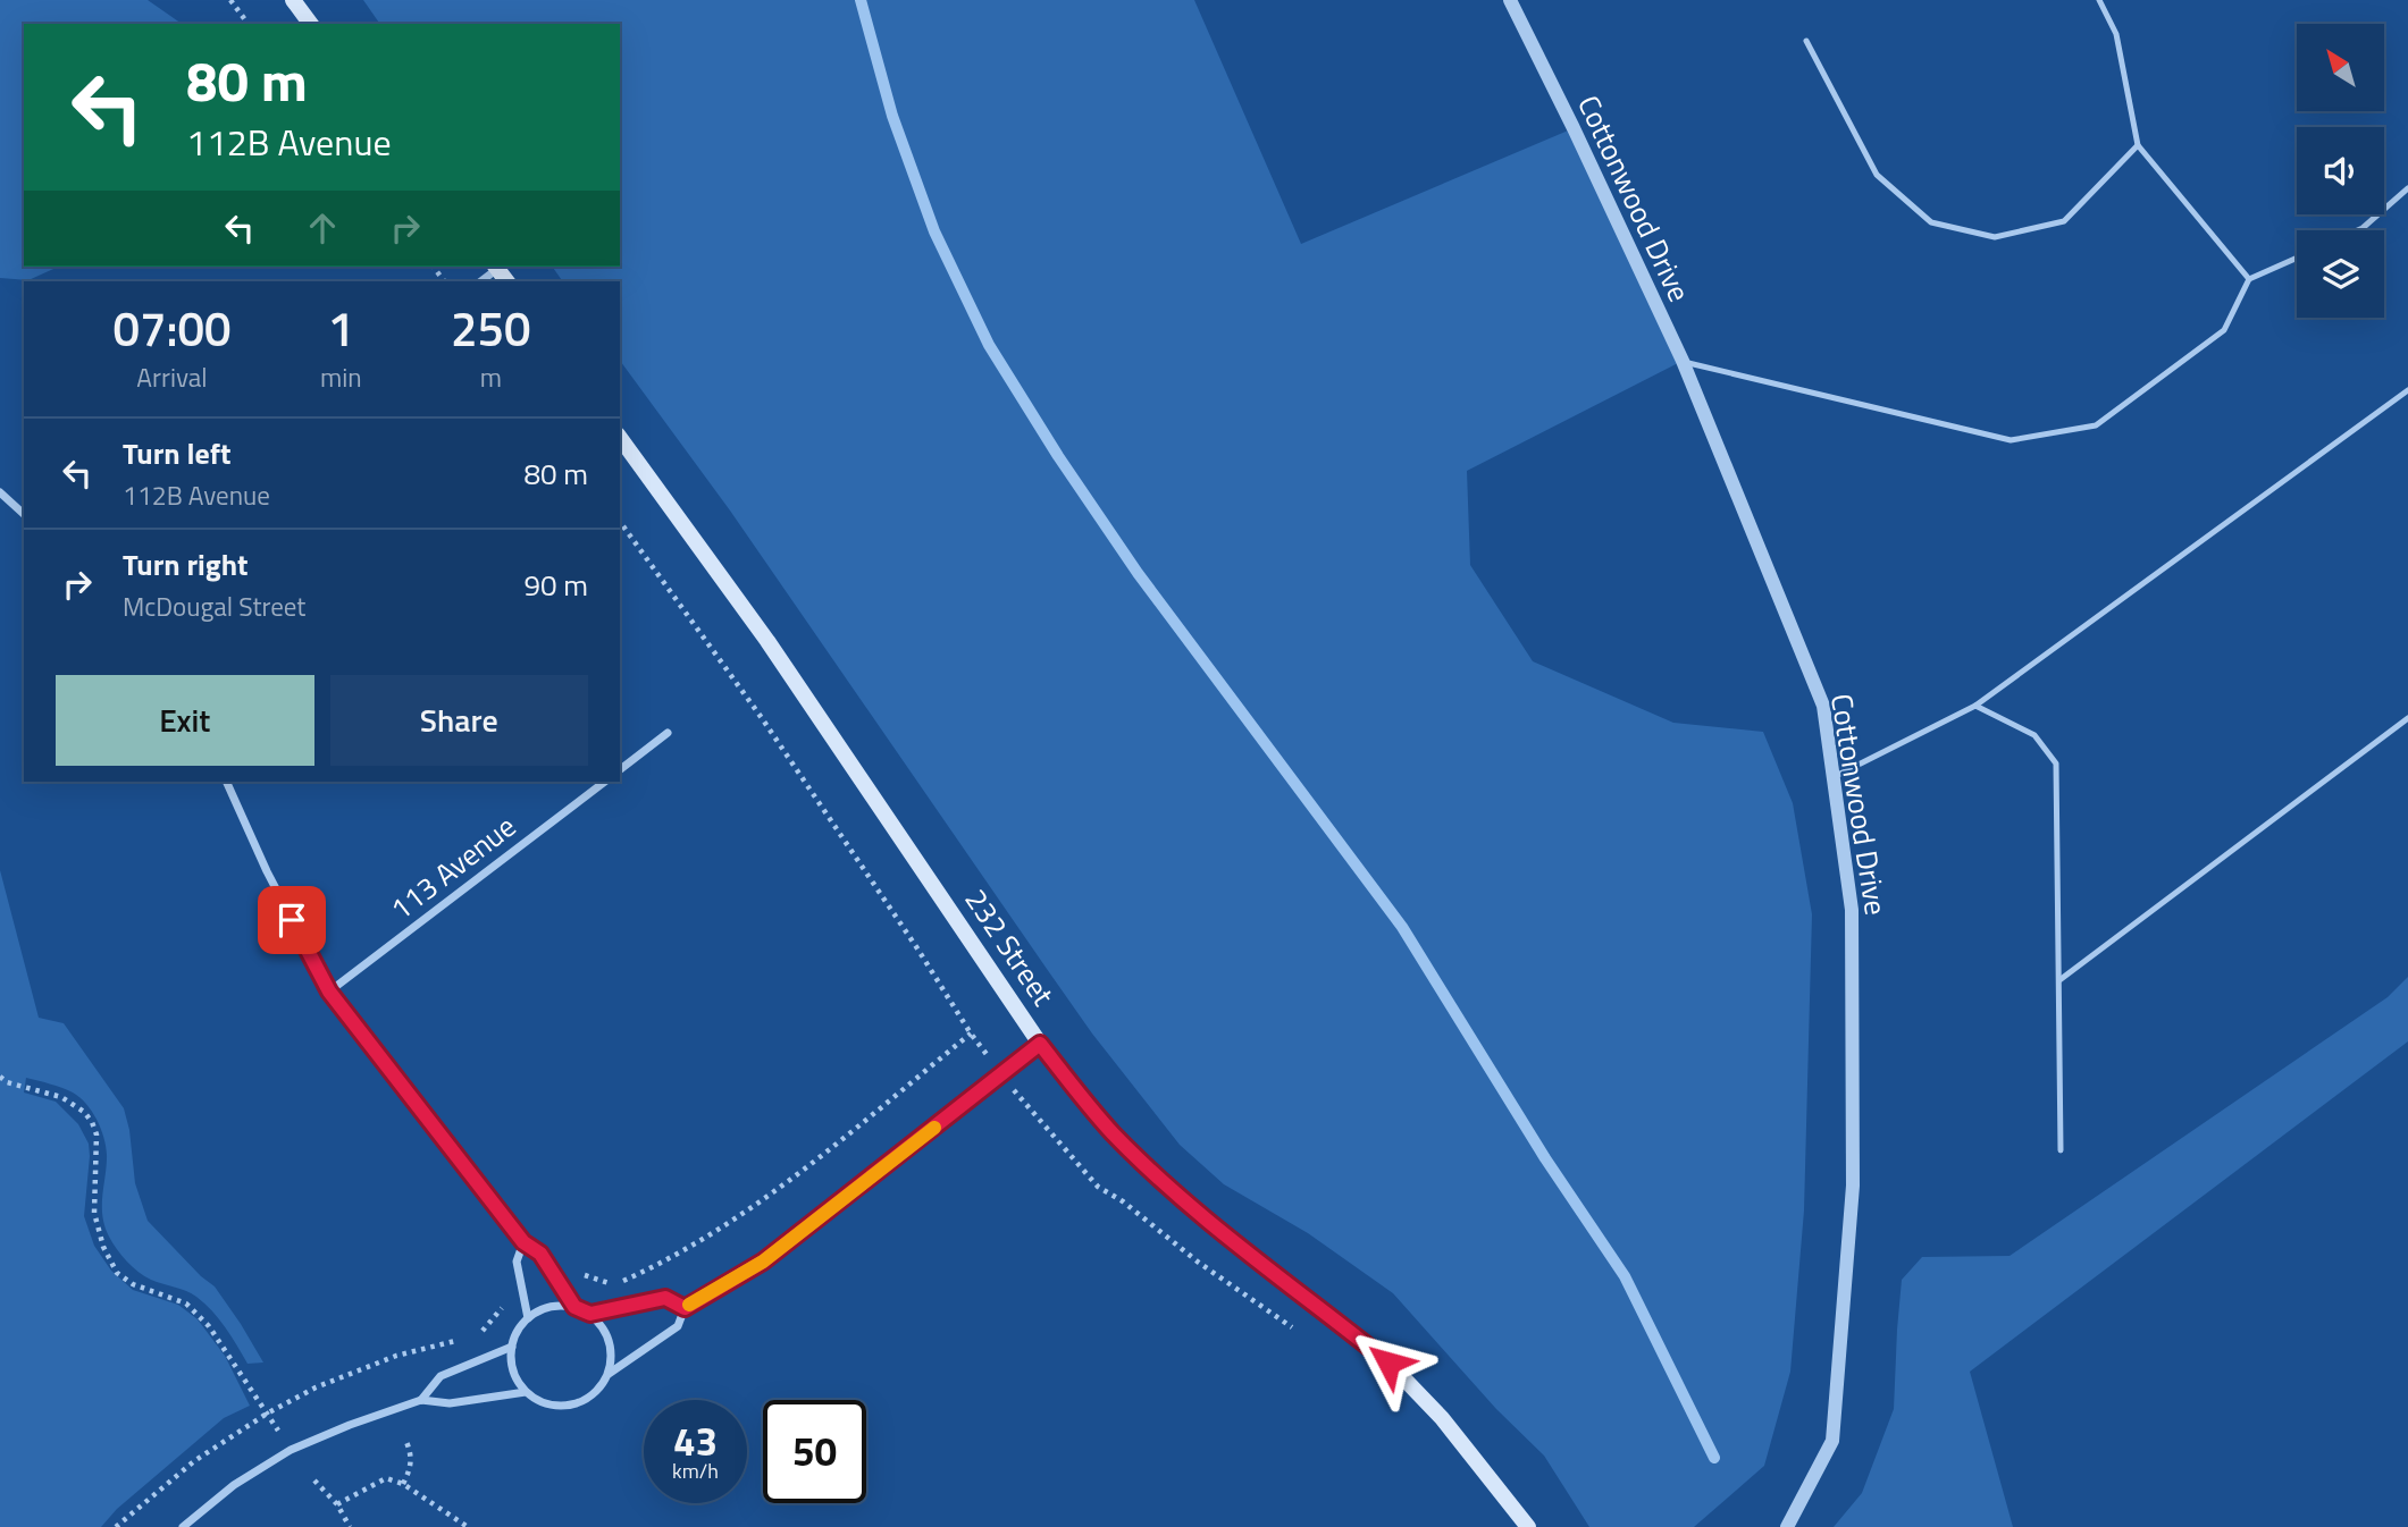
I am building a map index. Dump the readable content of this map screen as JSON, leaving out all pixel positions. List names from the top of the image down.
{
  "streets": {
    "main road": ["232 Street"],
    "street": ["Cottonwood Drive", "113 Avenue"]
  },
  "north": "top left",
  "page": {
    "turn": ["80 m", "112B Avenue"],
    "eta": [
      "07:00",
      "Arrival",
      "1",
      "min",
      "250",
      "m"
    ],
    "list": [
      {
        "name": "Turn left",
        "note": "112B Avenue",
        "value": "80 m"
      },
      {
        "name": "Turn right",
        "note": "McDougal Street",
        "value": "90 m"
      }
    ],
    "buttons": ["Exit", "Share"],
    "speed": "43 km/h",
    "limit": "50"
  }
}
